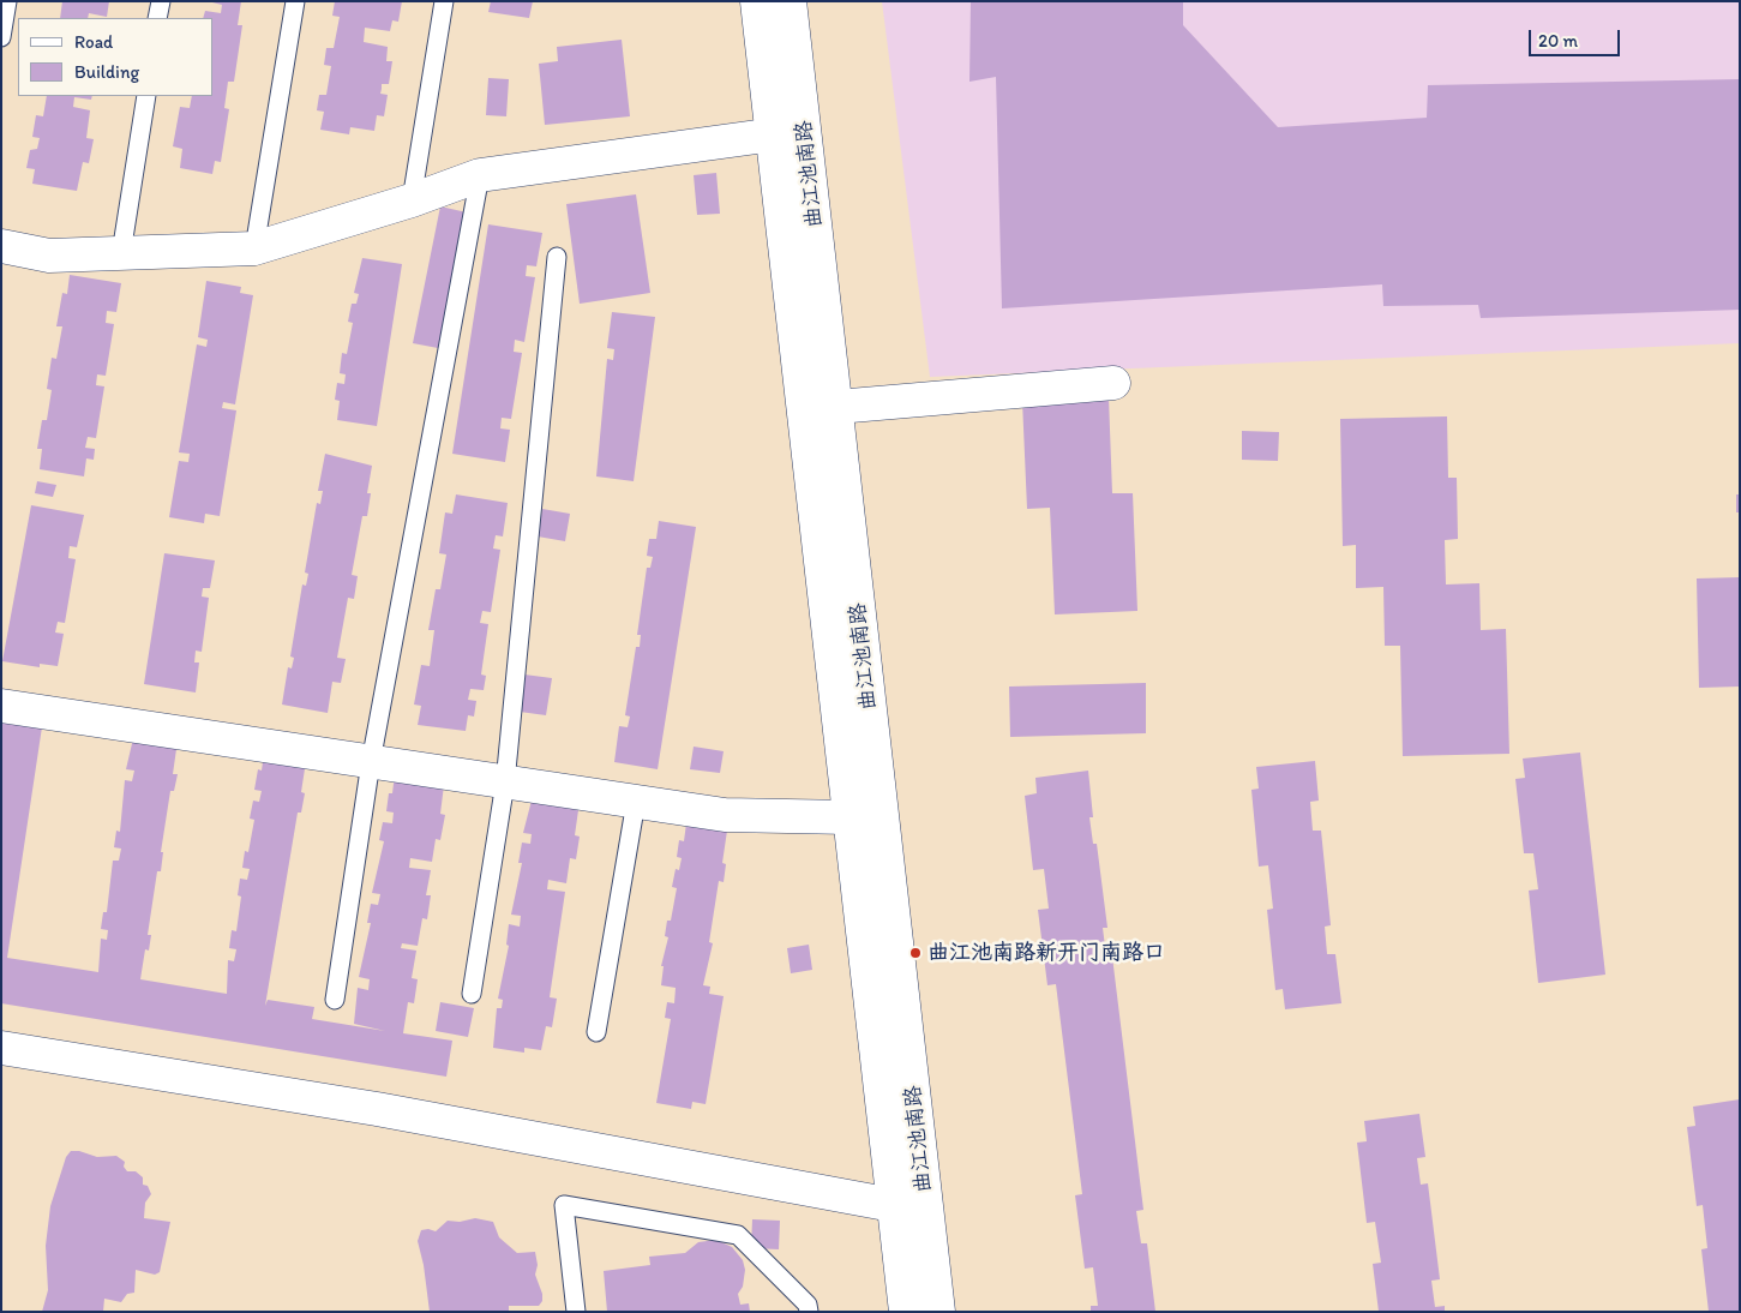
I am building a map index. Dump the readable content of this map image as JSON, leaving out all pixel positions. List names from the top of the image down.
{
  "streets": {
    "street": ["曲江池南路"]
  },
  "places": ["曲江池南路新开门南路口"],
  "legend": ["Road", "Building"],
  "scale_bar": "20 m"
}
